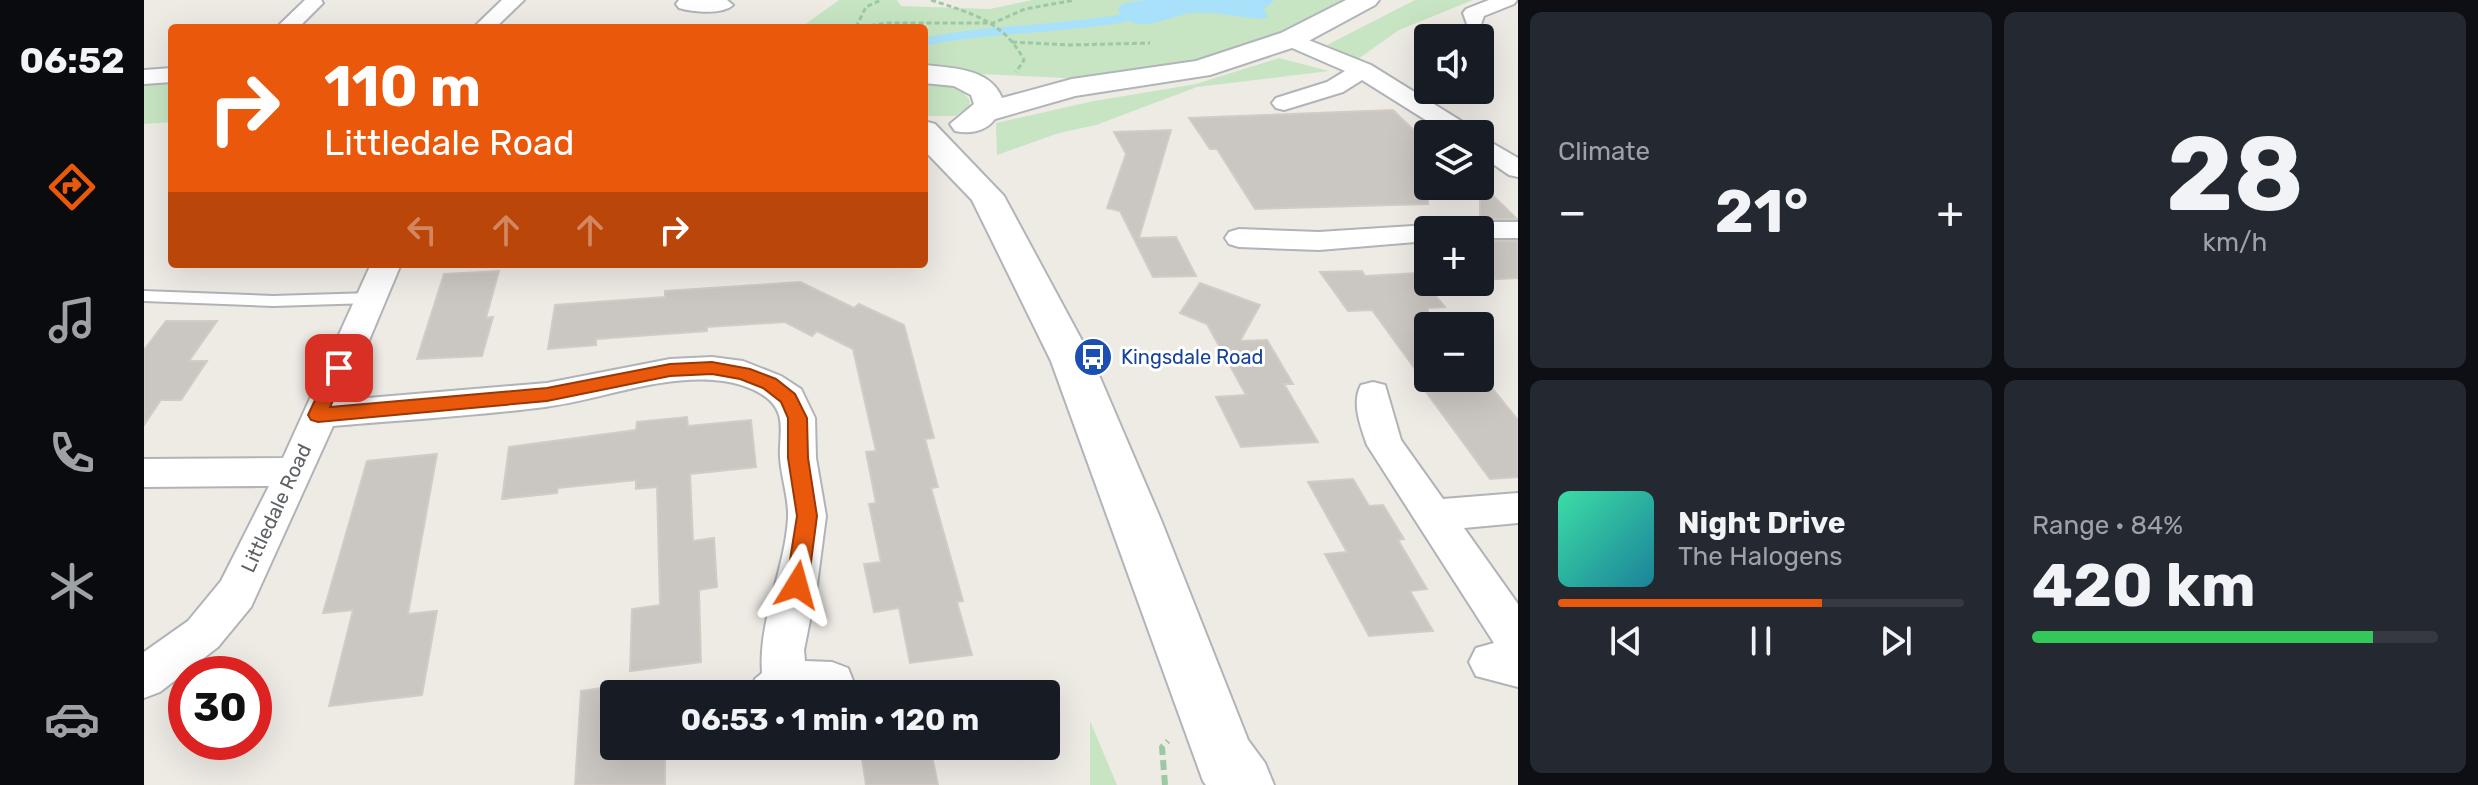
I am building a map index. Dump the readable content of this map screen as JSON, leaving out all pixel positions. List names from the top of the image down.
{
  "streets": {
    "street": ["Littledale Road"]
  },
  "places": {
    "bus stop": ["Kingsdale Road"]
  },
  "page": {
    "tabs": "06:52",
    "tile": [
      "Climate",
      ["28", "km/h"],
      ["Range · 84%", "420 km"]
    ],
    "map_buttons": ["+", "−"],
    "turn": ["110 m", "Littledale Road"],
    "heat": ["−", "21°", "+"],
    "song": ["Night Drive", "The Halogens"],
    "limit": "30",
    "trip": "06:53 · 1 min · 120 m"
  }
}
